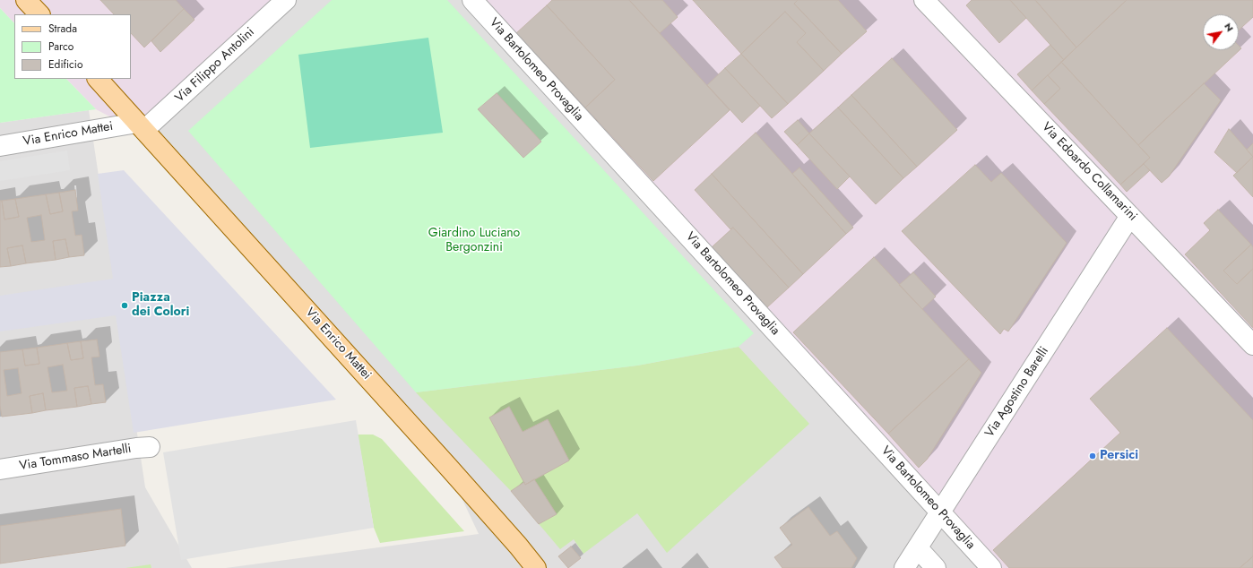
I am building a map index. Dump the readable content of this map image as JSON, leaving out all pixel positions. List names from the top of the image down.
{
  "streets": {
    "main road": ["Via Enrico Mattei"],
    "street": [
      "Via Filippo Antolini",
      "Via Bartolomeo Provaglia",
      "Via Edoardo Collamarini",
      "Via Agostino Barelli",
      "Via Tommaso Martelli"
    ]
  },
  "crossings": [
    ["Via Filippo Antolini", "Via Enrico Mattei"],
    ["Via Bartolomeo Provaglia", "Via Agostino Barelli"],
    ["Via Edoardo Collamarini", "Via Agostino Barelli"]
  ],
  "parks": ["Giardino Luciano Bergonzini"],
  "places": ["Piazza dei Colori", "Persici"],
  "legend": ["Strada", "Parco", "Edificio"],
  "north": "top right"
}
